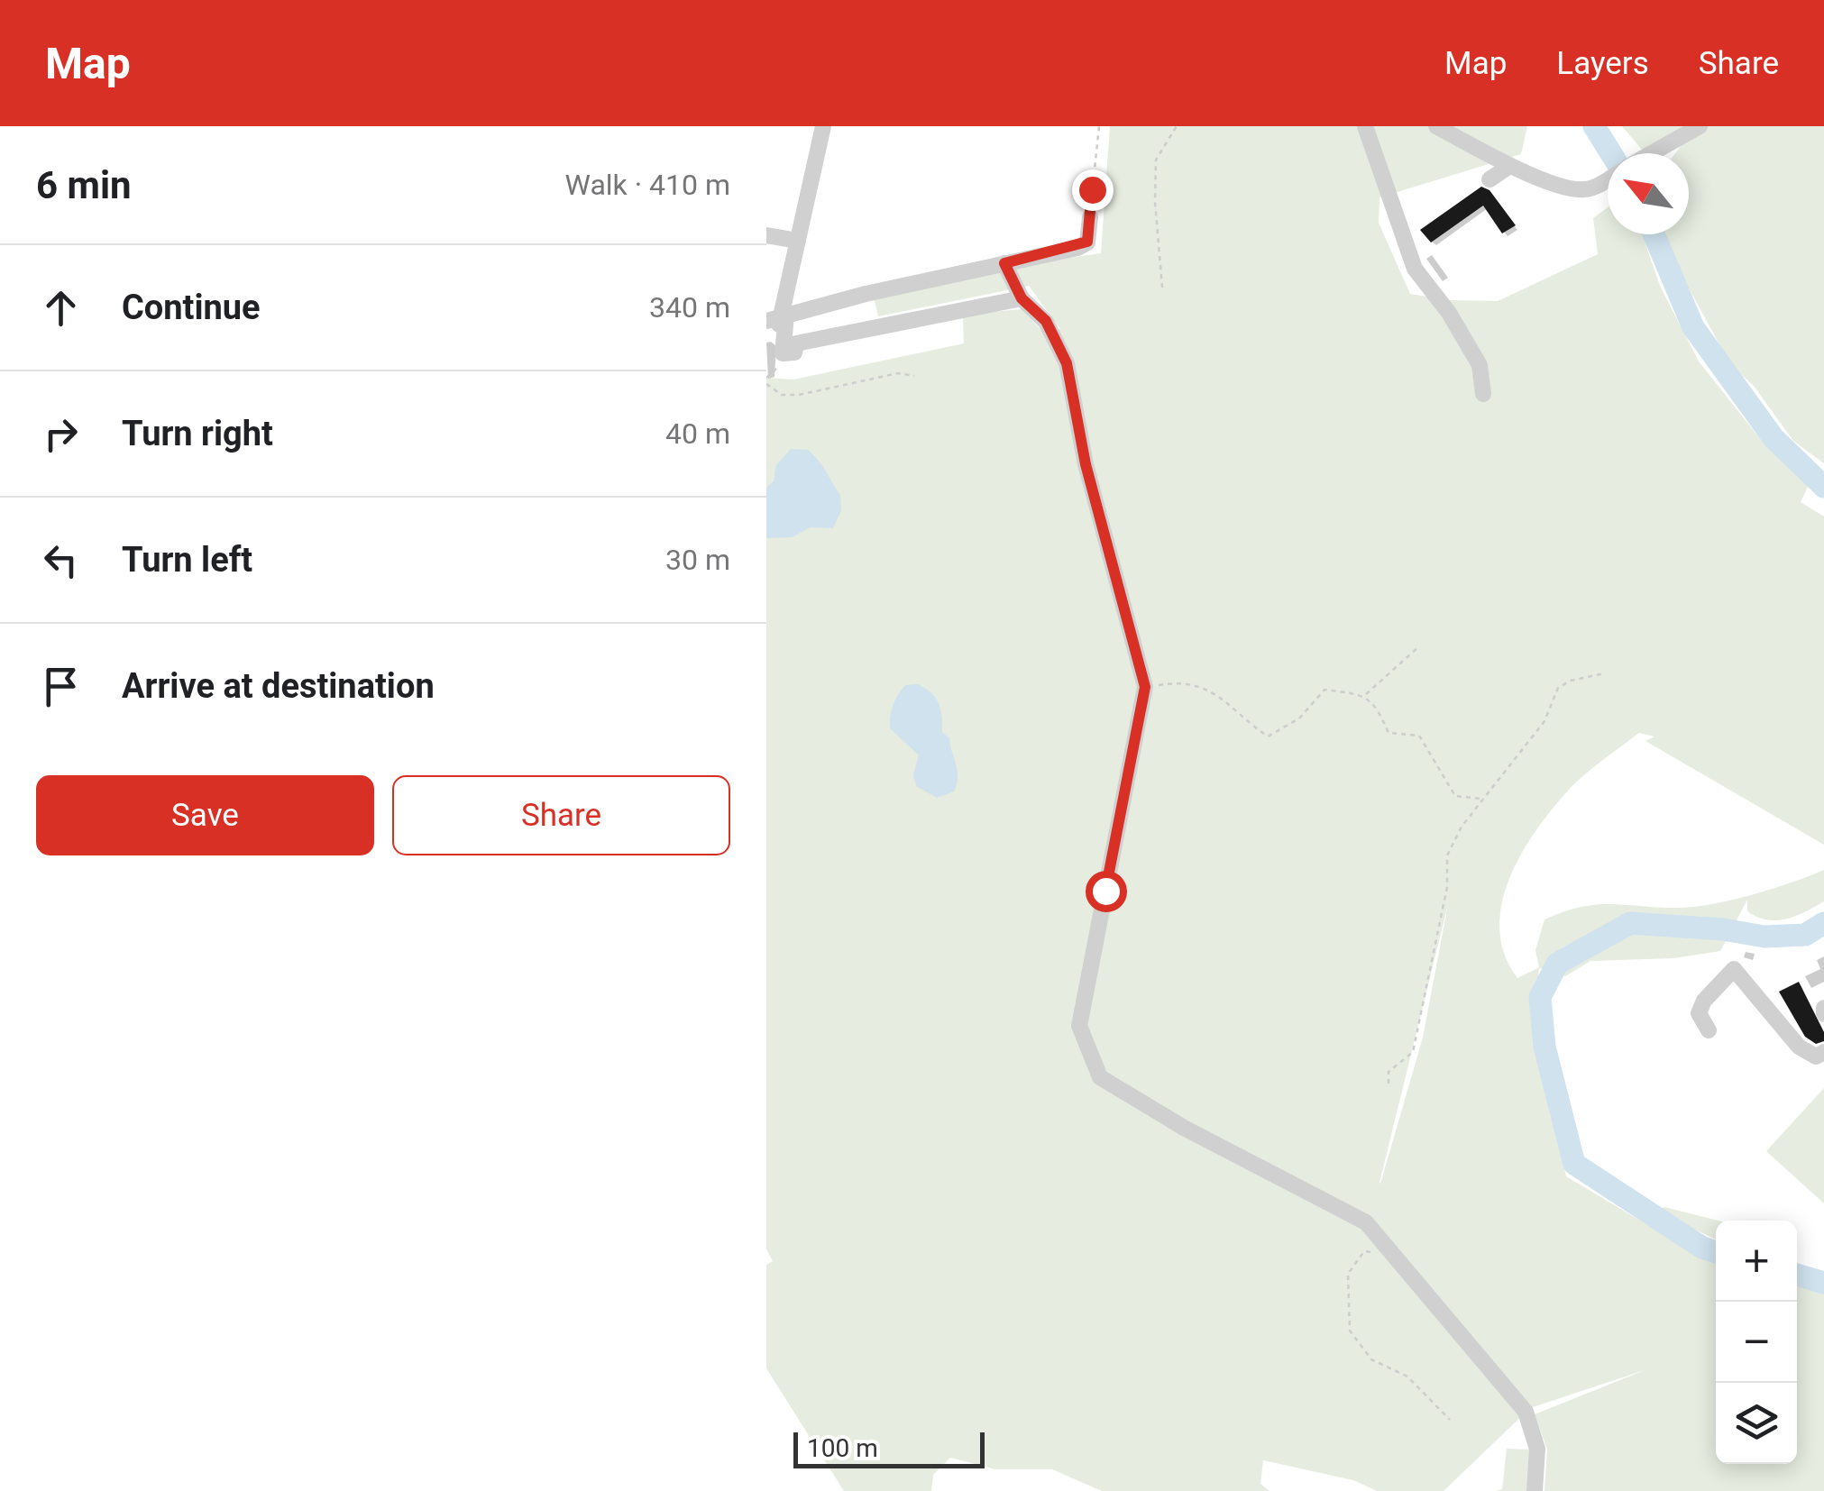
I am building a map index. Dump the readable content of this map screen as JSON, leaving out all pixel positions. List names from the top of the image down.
{
  "scale_bar": "100 m",
  "north": "top left",
  "page": {
    "header": "Map",
    "nav": ["Map", "Layers", "Share"],
    "heading": ["6 min", "Walk · 410 m"],
    "list": [
      ["Continue", "340 m"],
      ["Turn right", "40 m"],
      ["Turn left", "30 m"],
      "Arrive at destination"
    ],
    "buttons": ["Save", "Share"],
    "map_buttons": ["+", "−"],
    "scale": "100 m"
  }
}
